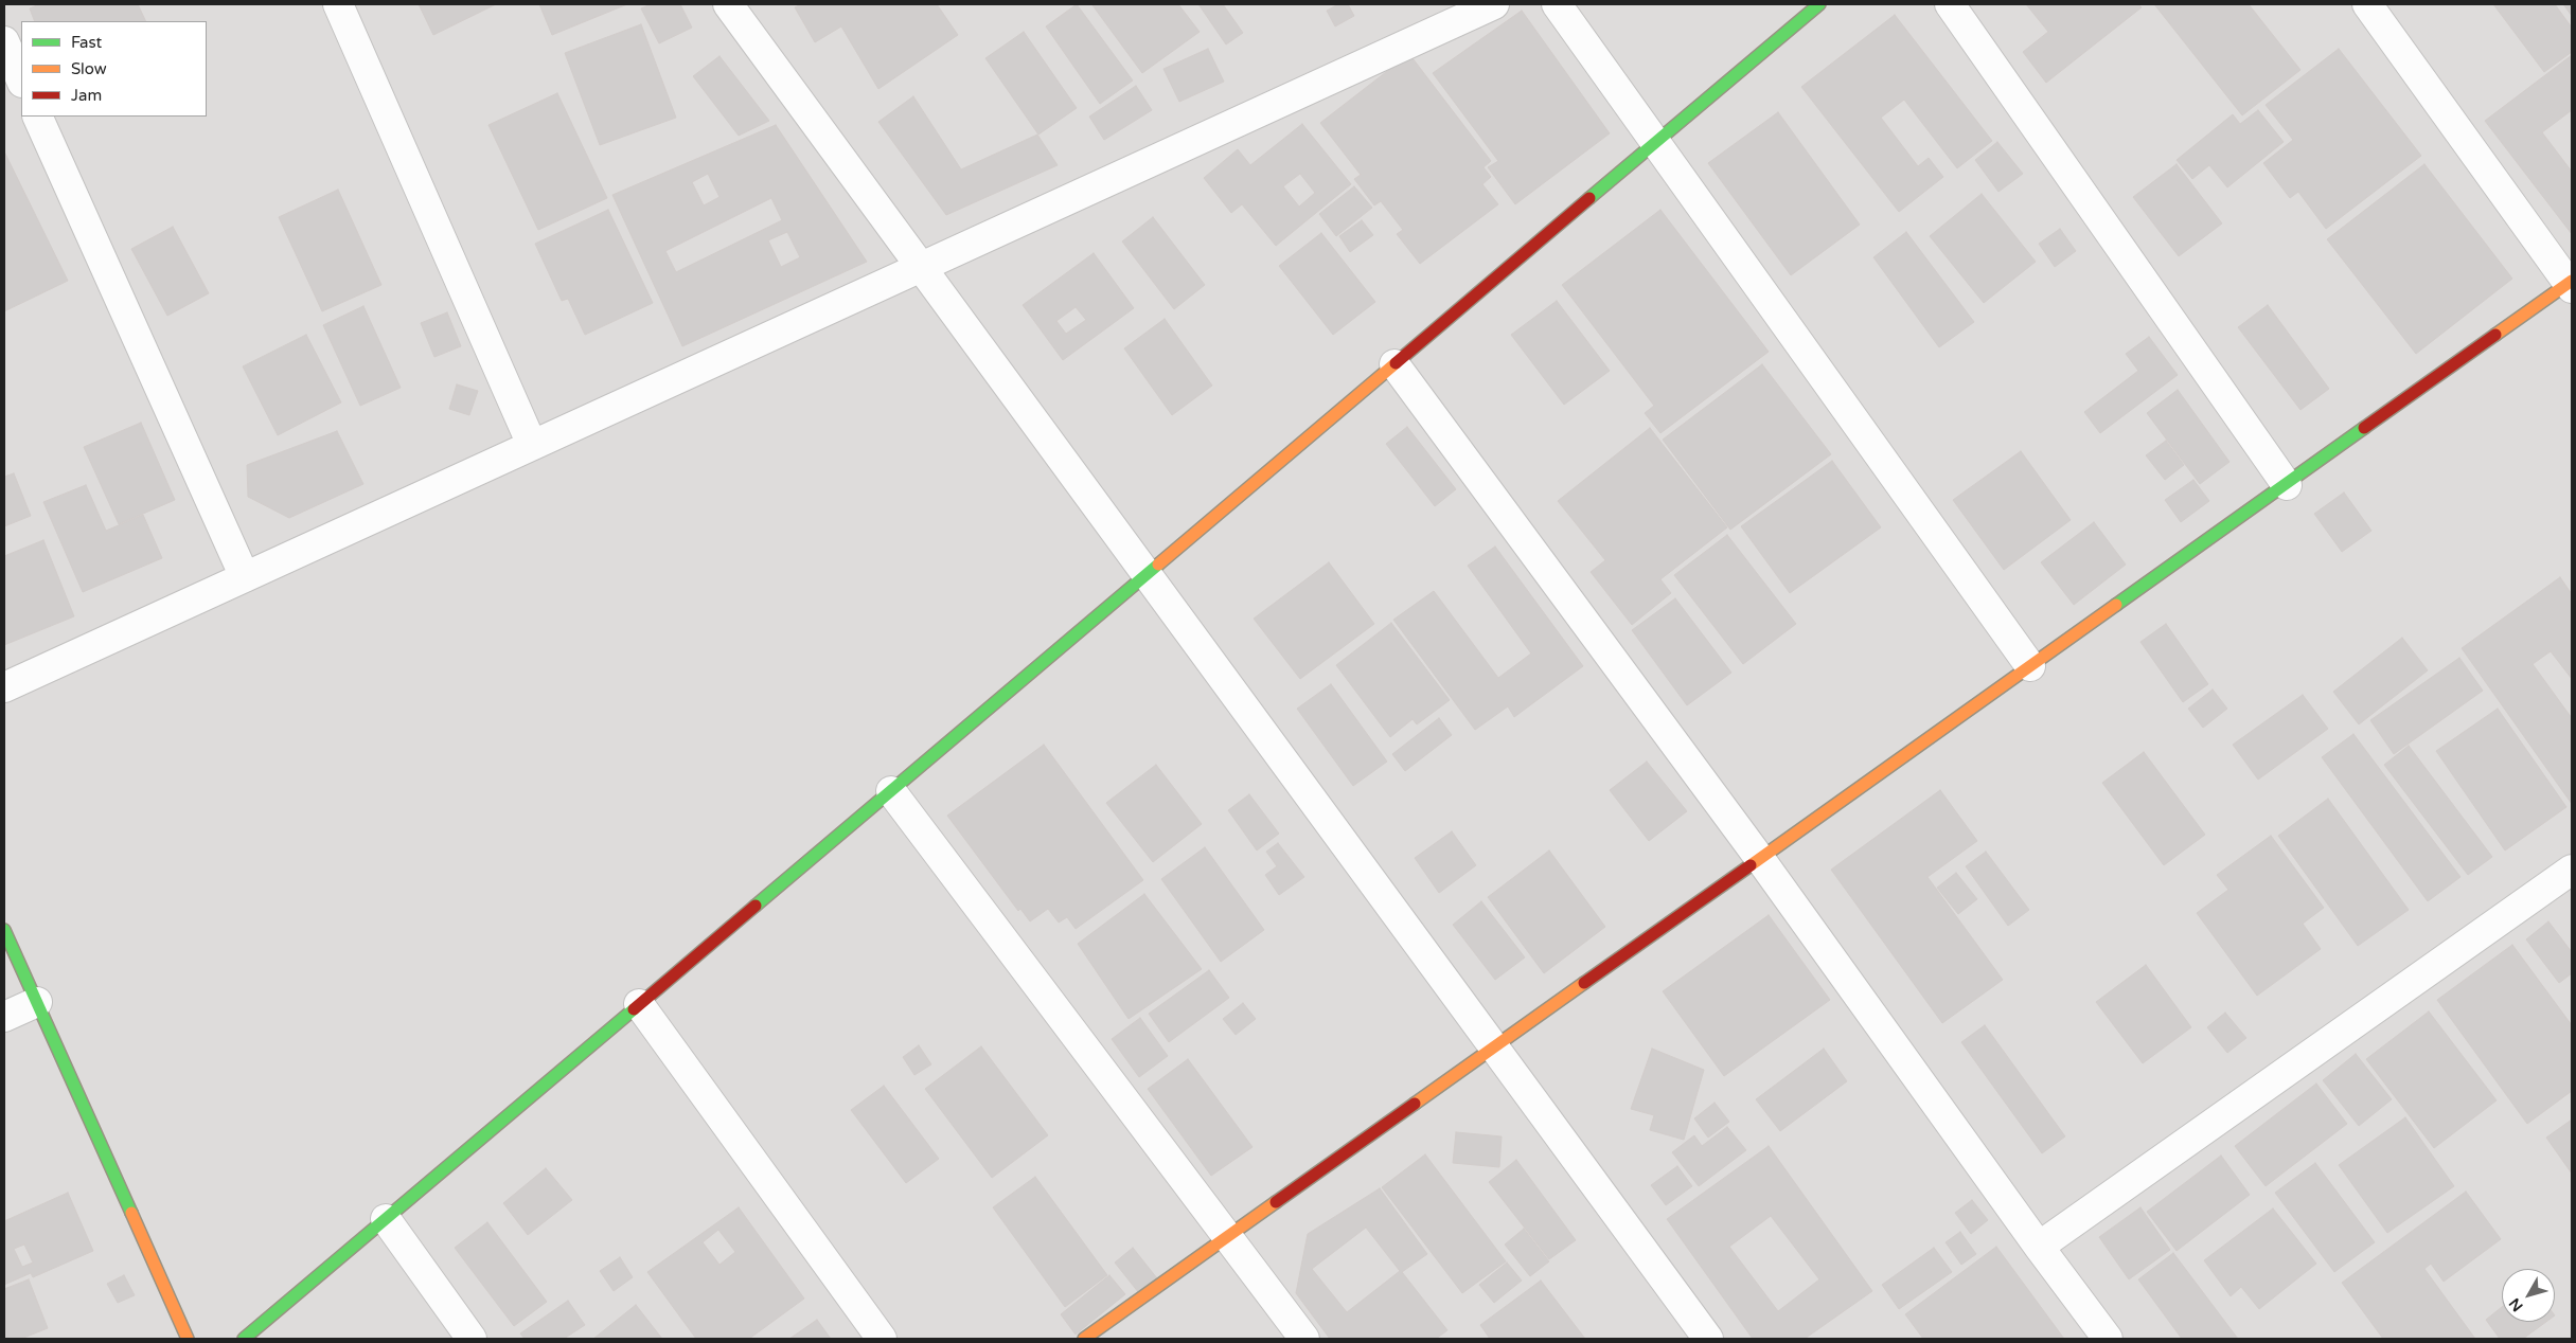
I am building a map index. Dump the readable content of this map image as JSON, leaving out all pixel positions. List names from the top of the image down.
{
  "legend": ["Fast", "Slow", "Jam"],
  "north": "bottom left"
}
